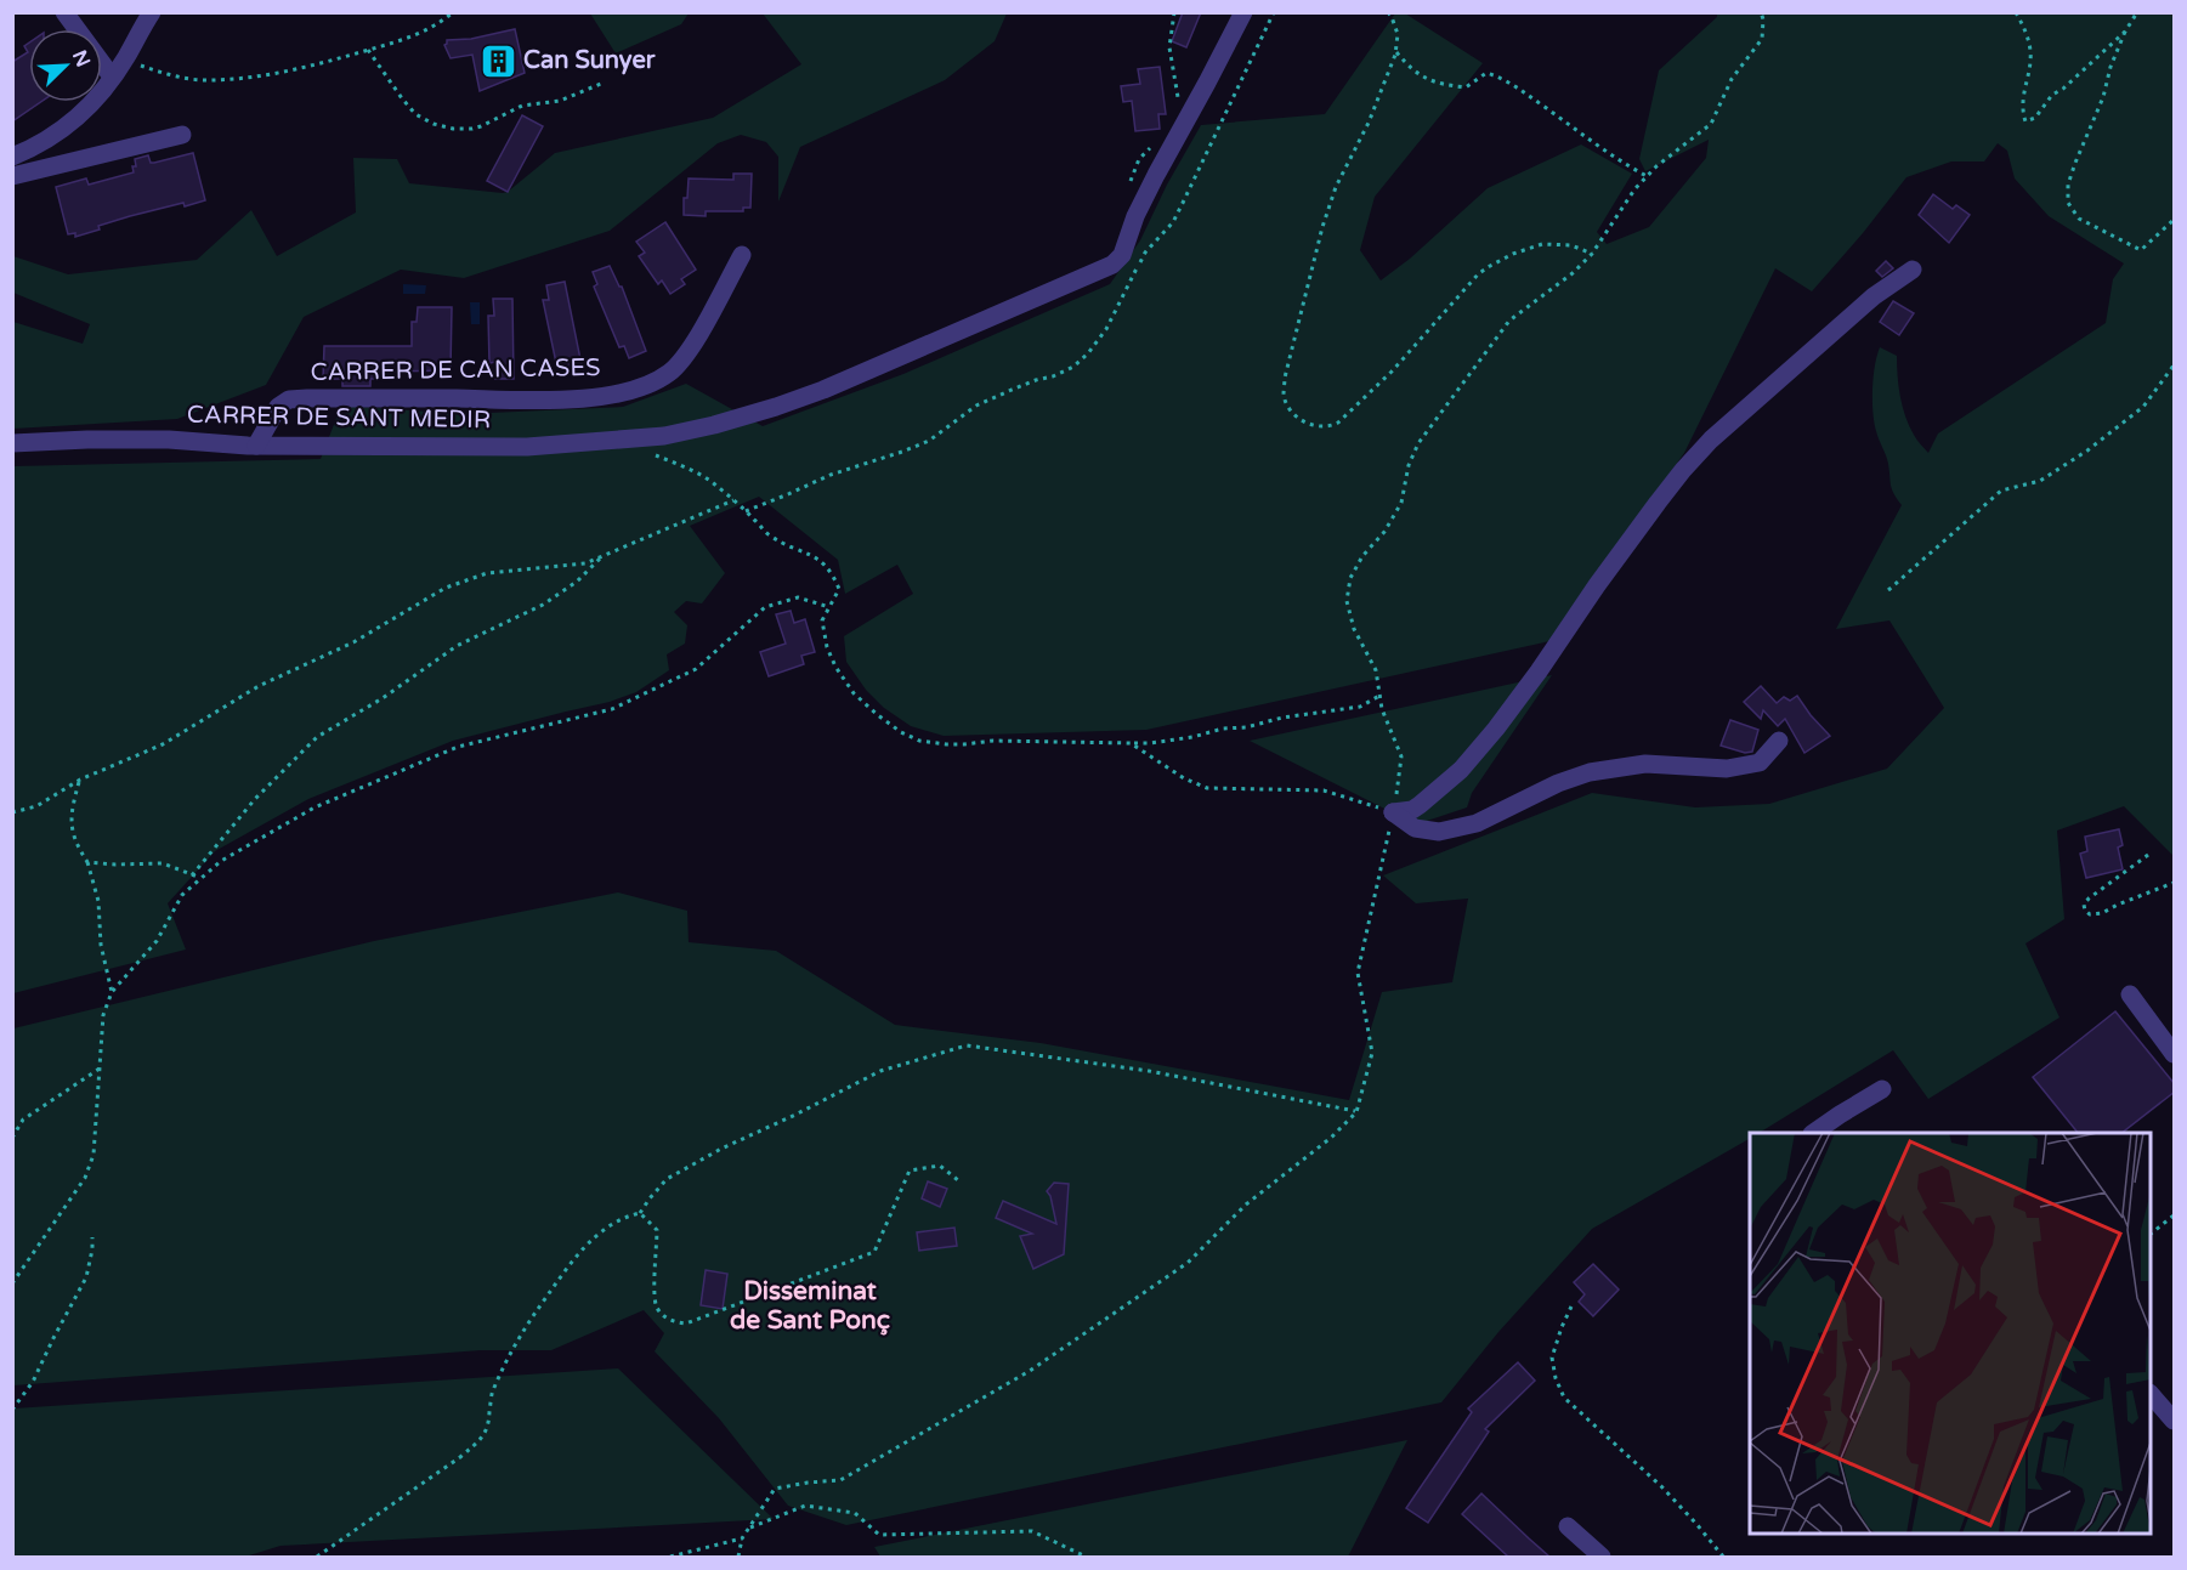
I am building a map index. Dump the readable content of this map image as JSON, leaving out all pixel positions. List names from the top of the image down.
{
  "streets": {
    "street": ["CARRER DE CAN CASES", "CARRER DE SANT MEDIR"]
  },
  "crossings": [
    ["CARRER DE CAN CASES", "CARRER DE SANT MEDIR"]
  ],
  "districts": ["Disseminat de Sant Ponç"],
  "places": {
    "building": ["Can Sunyer"]
  },
  "north": "top right"
}
